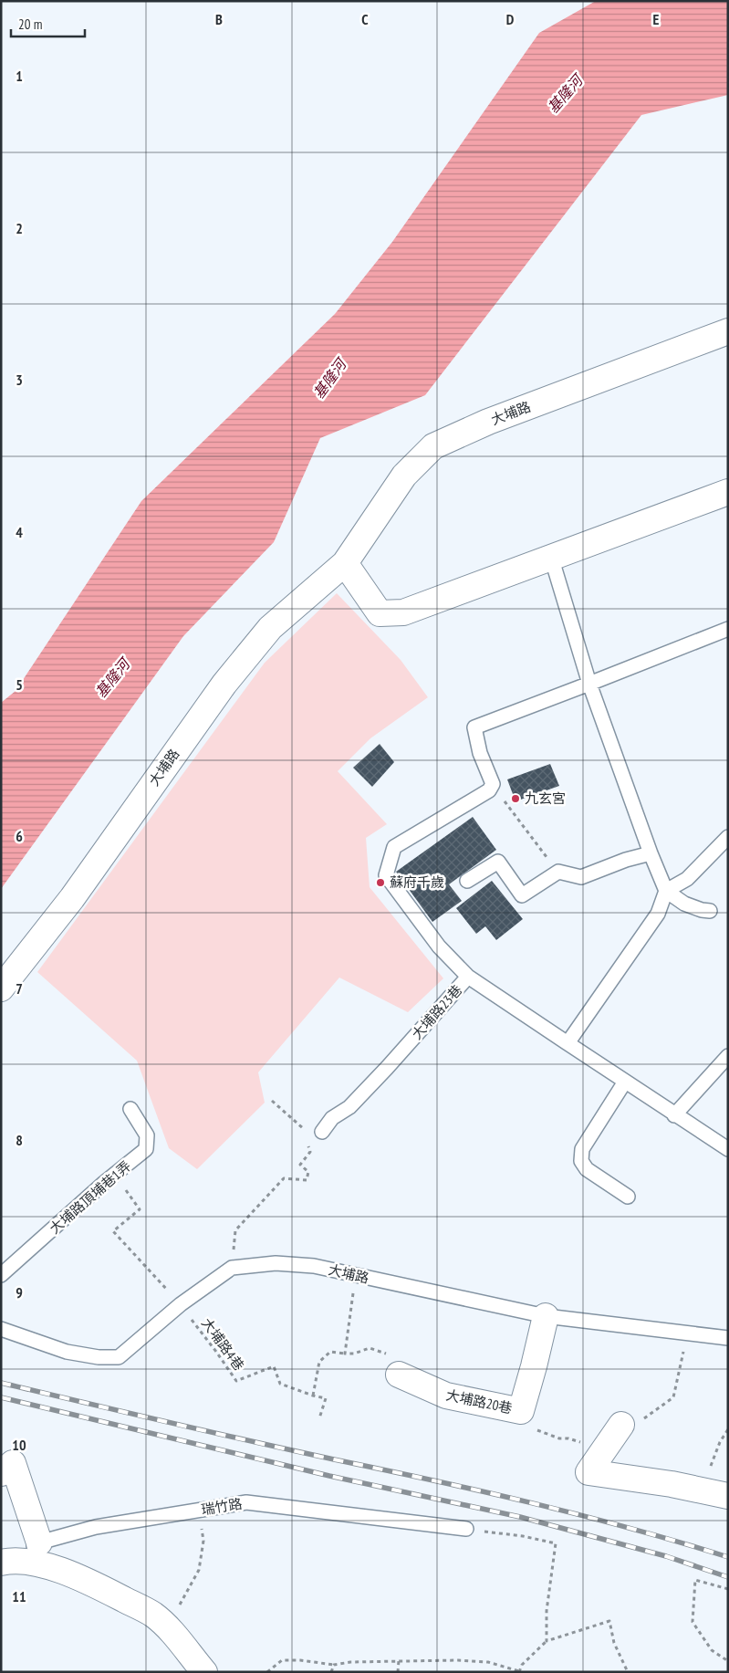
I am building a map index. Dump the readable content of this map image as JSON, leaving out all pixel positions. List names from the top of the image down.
{
  "streets": {
    "street": ["大埔路", "大埔路20巷", "瑞竹路"],
    "lane": ["大埔路23巷", "大埔路頂埔巷1弄"],
    "path": ["大埔路4巷"]
  },
  "crossings": [
    ["大埔路", "大埔路4巷"],
    ["大埔路", "大埔路20巷"]
  ],
  "water": ["基隆河"],
  "places": ["九玄宮", "蘇府千歲"],
  "scale_bar": "20 m",
  "grid": {
    "columns": [
      "B",
      "C",
      "D",
      "E"
    ],
    "rows": [
      "1",
      "2",
      "3",
      "4",
      "5",
      "6",
      "7",
      "8",
      "9",
      "10",
      "11"
    ]
  }
}
